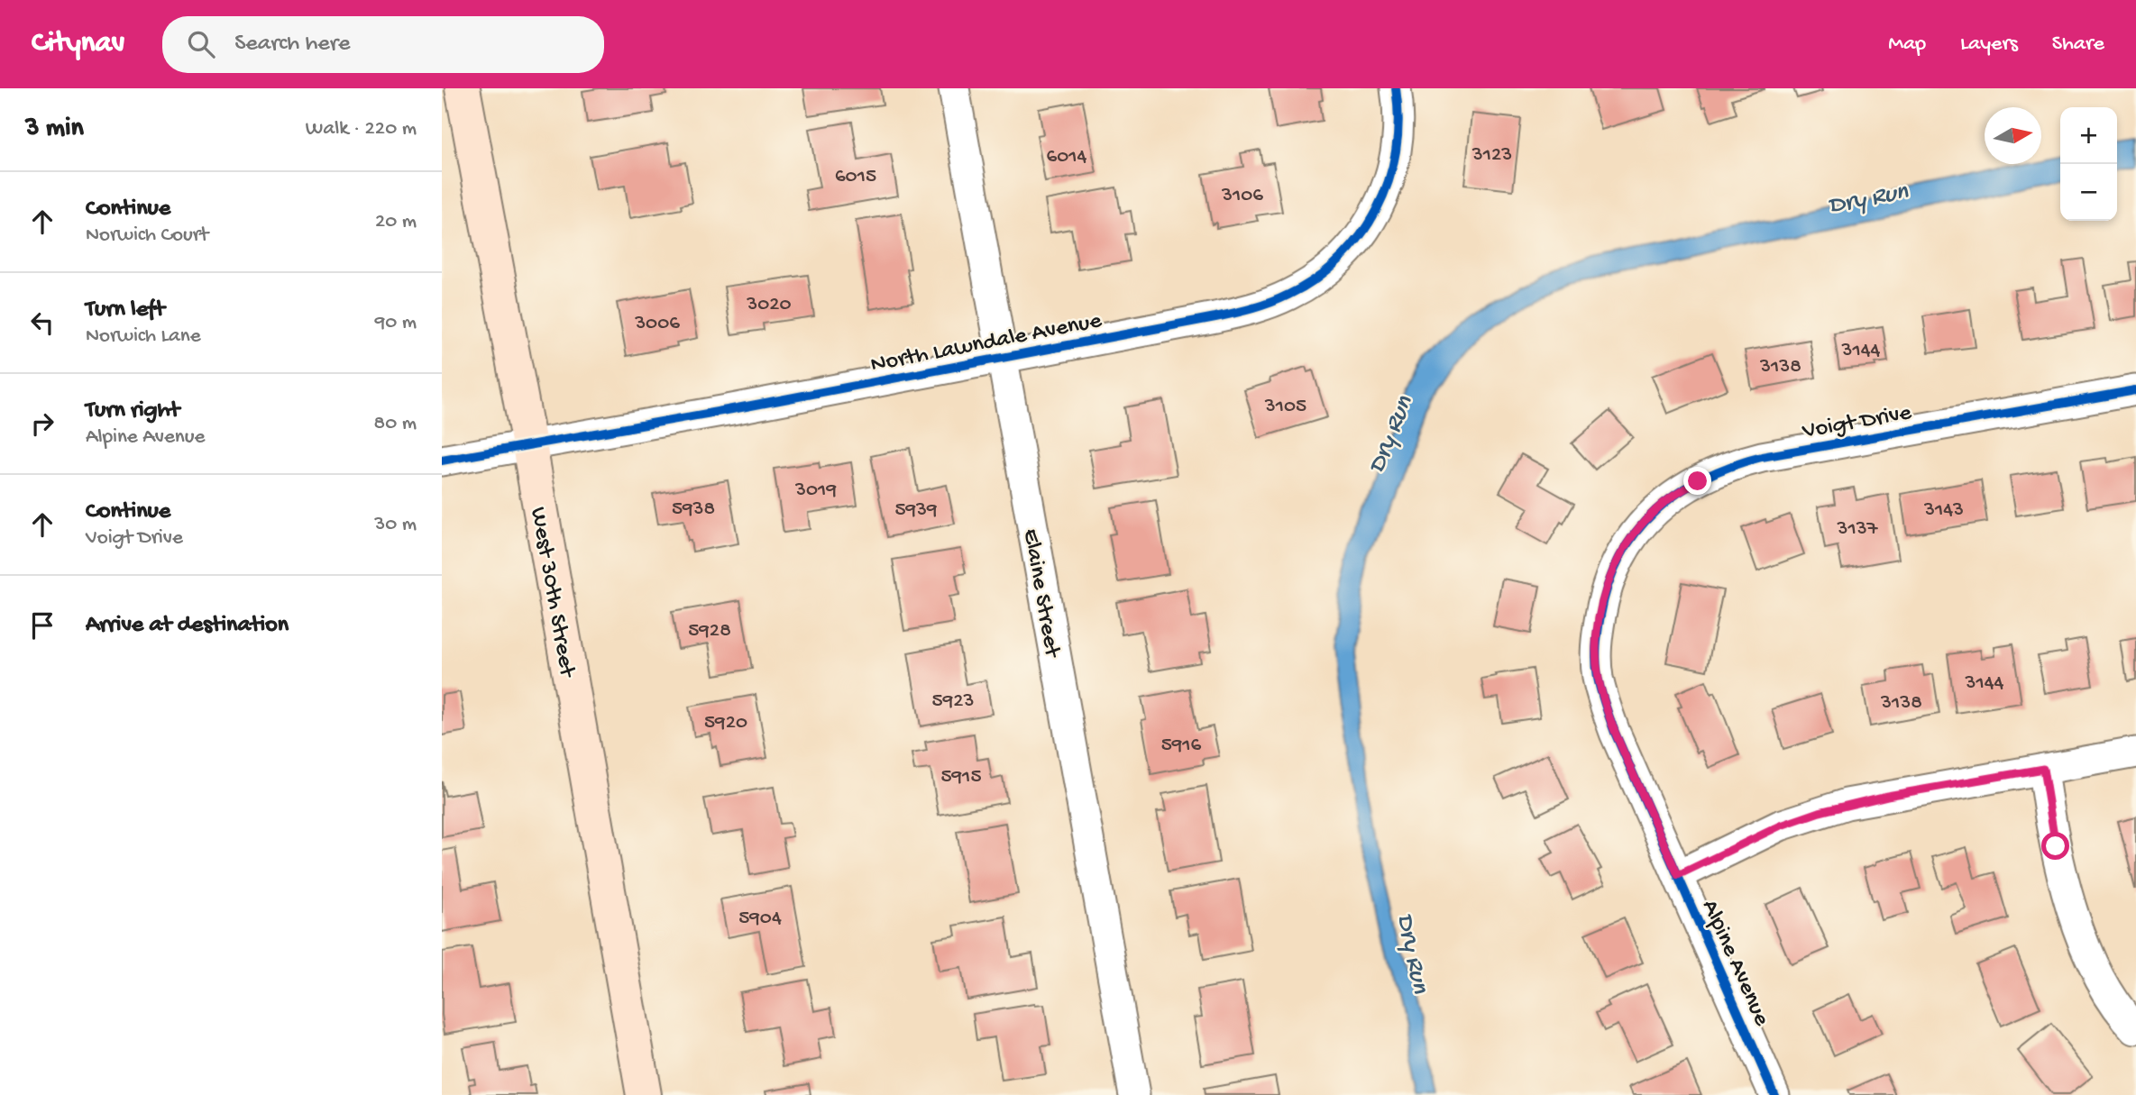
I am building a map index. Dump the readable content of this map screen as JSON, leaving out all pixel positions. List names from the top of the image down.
{
  "streets": {
    "street": [
      "North Lawndale Avenue",
      "Voigt Drive",
      "West 30th Street",
      "Elaine Street",
      "Alpine Avenue"
    ]
  },
  "crossings": [
    ["North Lawndale Avenue", "West 30th Street"],
    ["North Lawndale Avenue", "Elaine Street"],
    ["Voigt Drive", "Alpine Avenue"]
  ],
  "water": ["Dry Run"],
  "house_numbers": [
    "3123",
    "6014",
    "6015",
    "3106",
    "3020",
    "3006",
    "3144",
    "3138",
    "3105",
    "3019",
    "5938",
    "5939",
    "3143",
    "3137",
    "5928",
    "3144",
    "5923",
    "3138",
    "5920",
    "5916",
    "5915",
    "5904"
  ],
  "north": "right",
  "page": {
    "header": "Citynav",
    "search": "Search here",
    "nav": ["Map", "Layers", "Share"],
    "heading": ["3 min", "Walk · 220 m"],
    "map_buttons": ["+", "−"],
    "list": [
      ["Continue", "Norwich Court", "20 m"],
      ["Turn left", "Norwich Lane", "90 m"],
      ["Turn right", "Alpine Avenue", "80 m"],
      ["Continue", "Voigt Drive", "30 m"],
      "Arrive at destination"
    ]
  }
}
